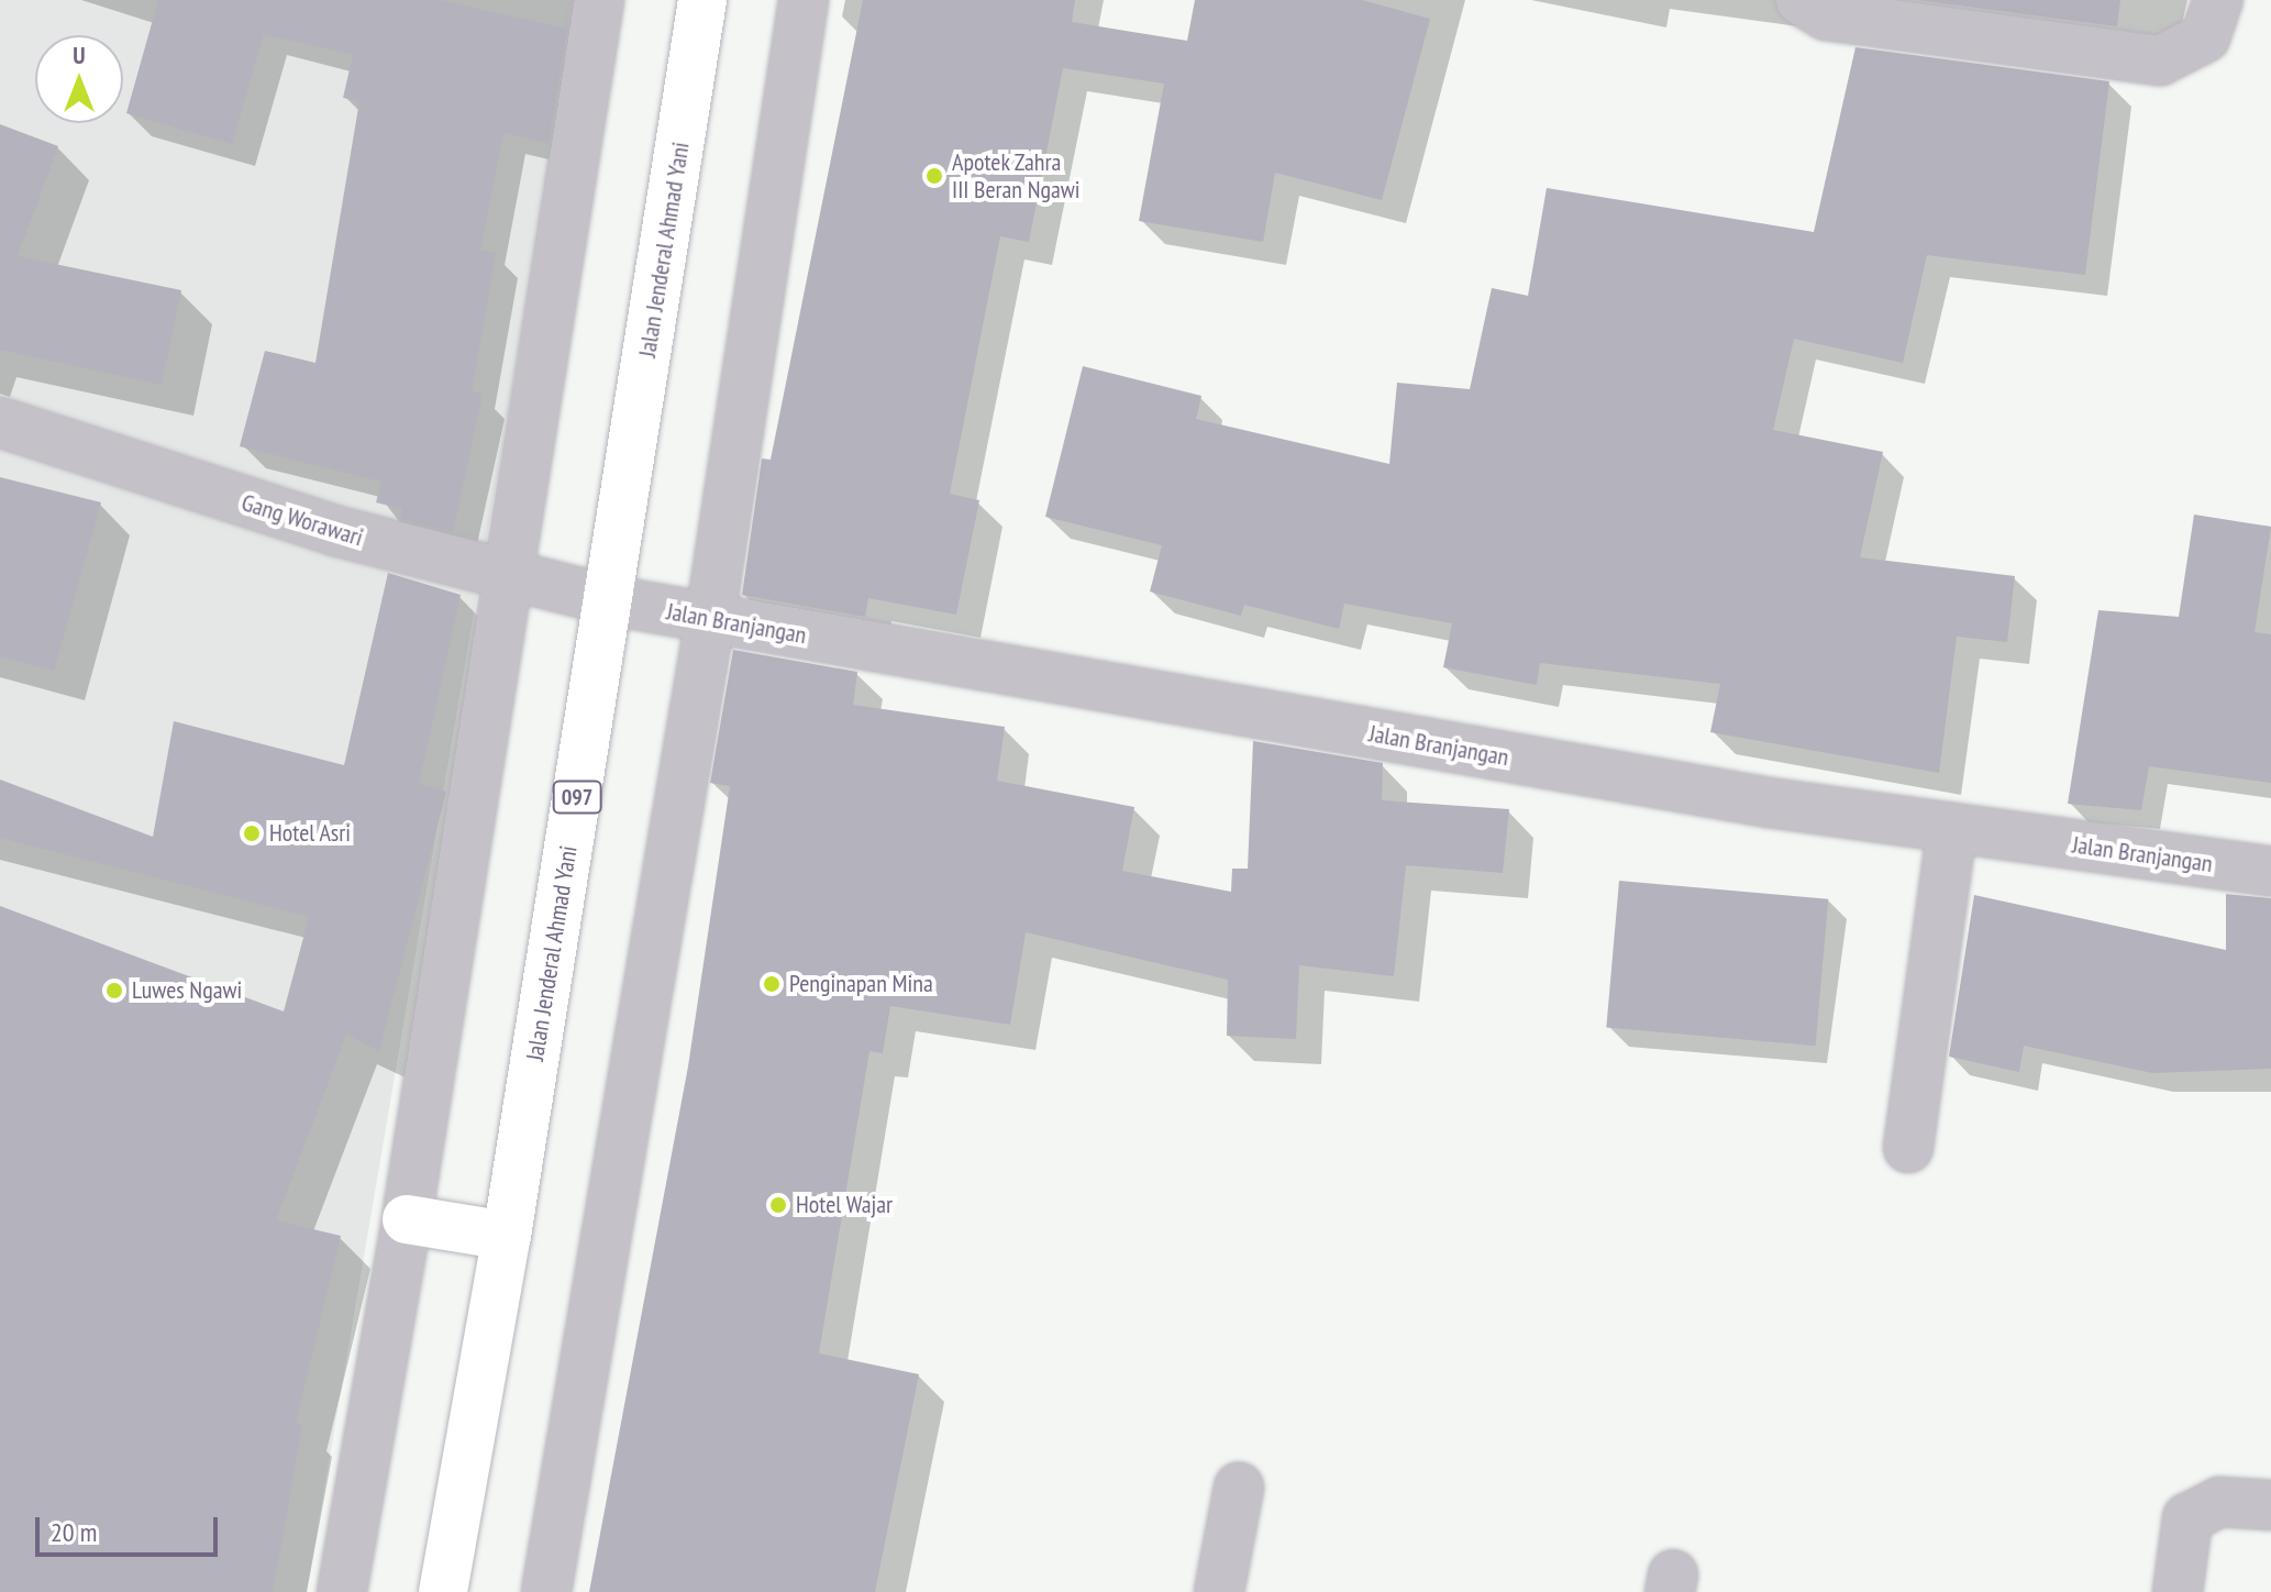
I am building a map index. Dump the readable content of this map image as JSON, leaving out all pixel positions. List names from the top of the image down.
{
  "streets": {
    "main road": ["Jalan Jenderal Ahmad Yani", "097"],
    "street": ["Gang Worawari", "Jalan Branjangan"]
  },
  "crossings": [
    ["Jalan Jenderal Ahmad Yani", "Gang Worawari"],
    ["Jalan Jenderal Ahmad Yani", "Jalan Branjangan"],
    ["Gang Worawari", "Jalan Branjangan"]
  ],
  "places": [
    "Apotek Zahra III Beran Ngawi",
    "Hotel Asri",
    "Penginapan Mina",
    "Luwes Ngawi",
    "Hotel Wajar"
  ],
  "scale_bar": "20 m",
  "north": "top"
}
